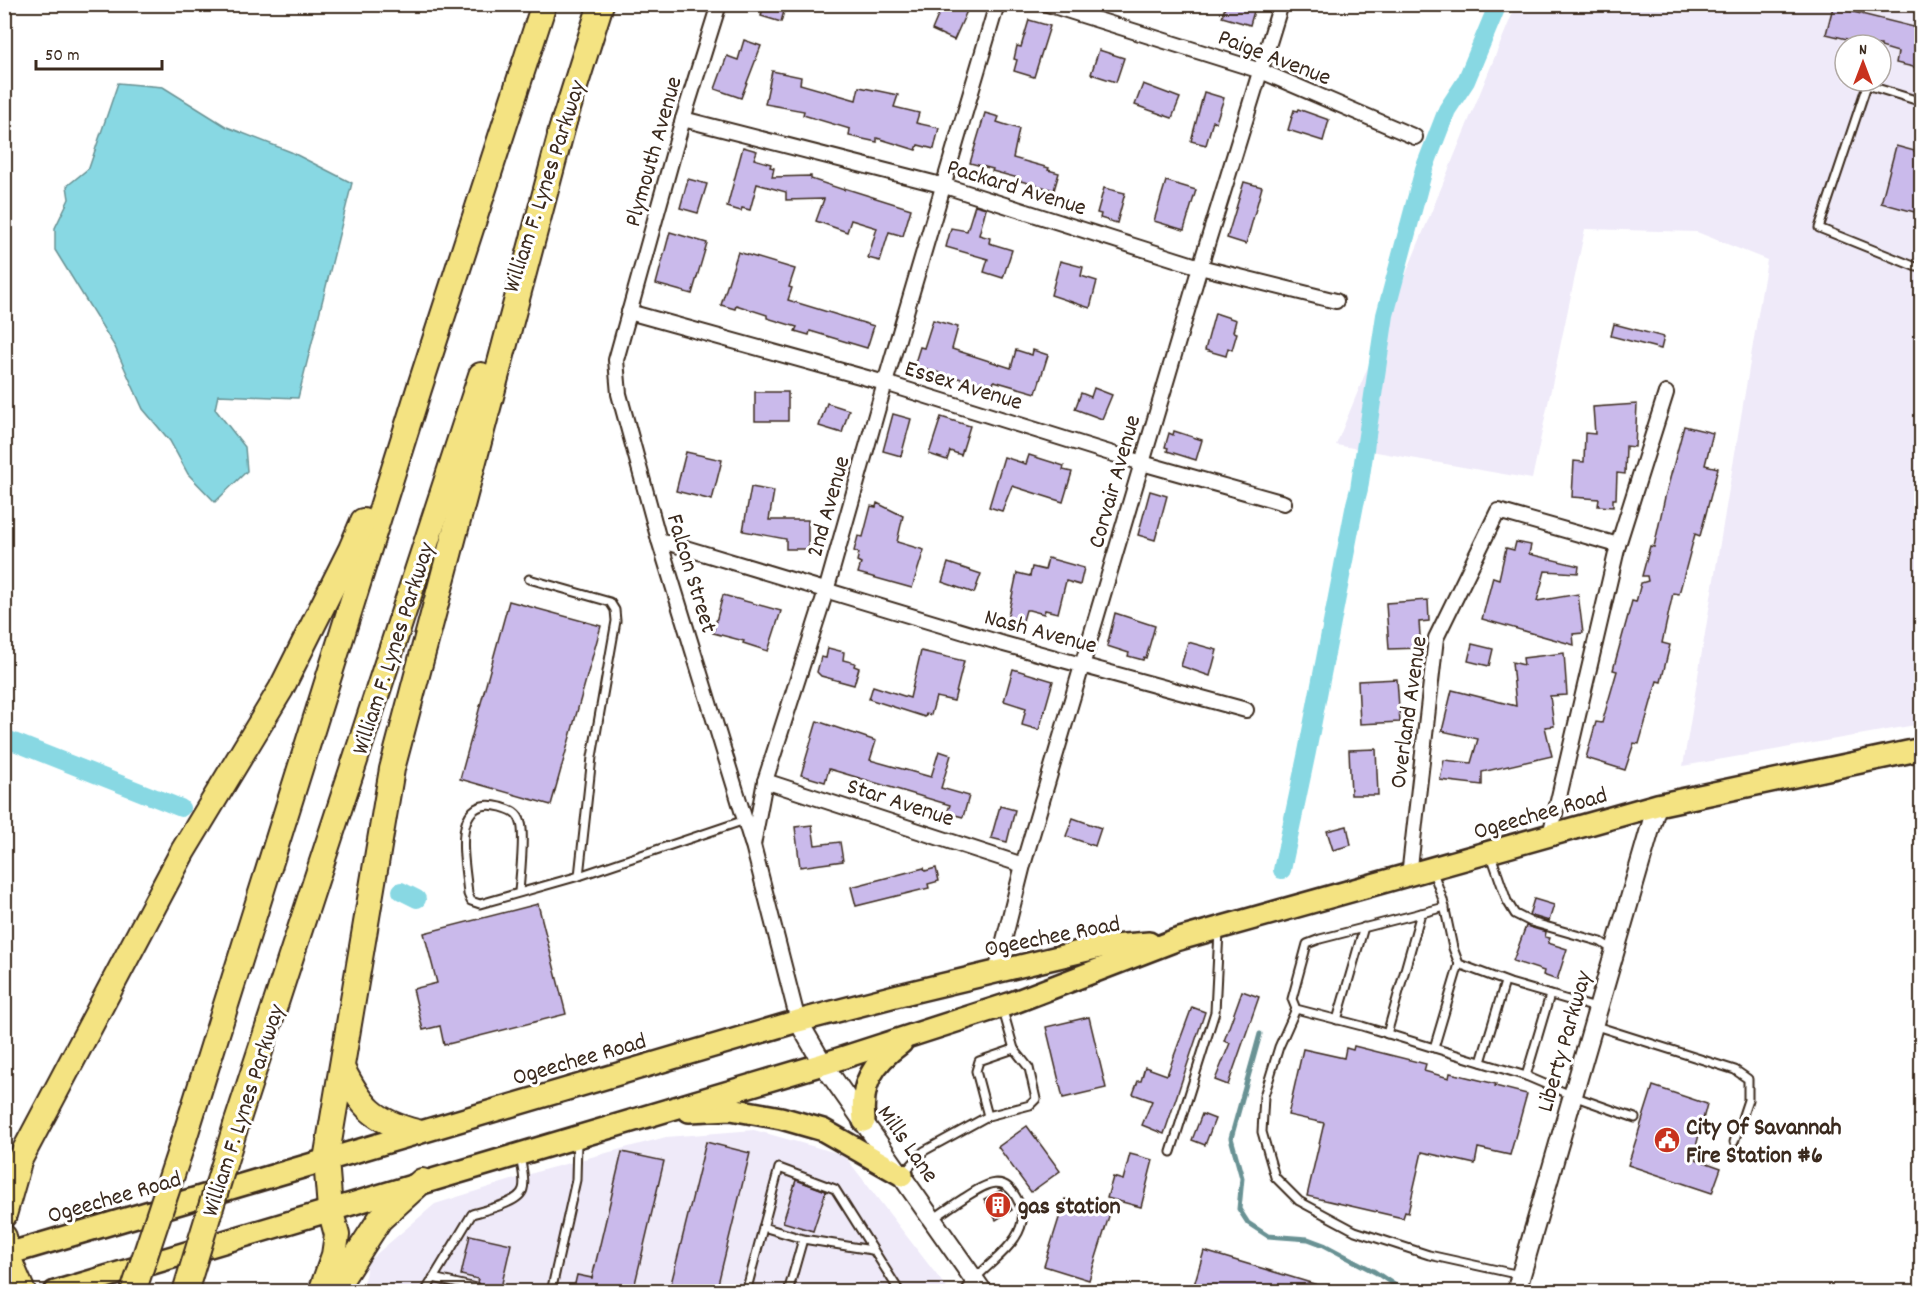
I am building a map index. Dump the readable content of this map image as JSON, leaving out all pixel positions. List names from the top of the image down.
{
  "streets": {
    "highway": ["William F. Lynes Parkway"],
    "main road": ["Ogeechee Road"],
    "street": [
      "Paige Avenue",
      "Plymouth Avenue",
      "Packard Avenue",
      "Essex Avenue",
      "Corvair Avenue",
      "2nd Avenue",
      "Falcon Street",
      "Nash Avenue",
      "Overland Avenue",
      "Star Avenue",
      "Liberty Parkway",
      "Mills Lane"
    ]
  },
  "crossings": [
    ["Paige Avenue", "Corvair Avenue"],
    ["Plymouth Avenue", "Packard Avenue"],
    ["Plymouth Avenue", "Essex Avenue"],
    ["Plymouth Avenue", "Falcon Street"],
    ["Packard Avenue", "Corvair Avenue"],
    ["Packard Avenue", "2nd Avenue"],
    ["Essex Avenue", "Corvair Avenue"],
    ["Essex Avenue", "2nd Avenue"],
    ["Essex Avenue", "Falcon Street"],
    ["Corvair Avenue", "Nash Avenue"],
    ["Corvair Avenue", "Star Avenue"],
    ["Corvair Avenue", "Ogeechee Road"],
    ["2nd Avenue", "Falcon Street"],
    ["2nd Avenue", "Nash Avenue"],
    ["2nd Avenue", "Star Avenue"],
    ["2nd Avenue", "Ogeechee Road"],
    ["2nd Avenue", "Mills Lane"],
    ["Falcon Street", "Nash Avenue"],
    ["Overland Avenue", "Ogeechee Road"],
    ["Ogeechee Road", "Liberty Parkway"],
    ["Ogeechee Road", "Mills Lane"]
  ],
  "places": {
    "public building": ["City Of Savannah Fire Station #6"],
    "building": ["gas station"]
  },
  "scale_bar": "50 m",
  "north": "top"
}
